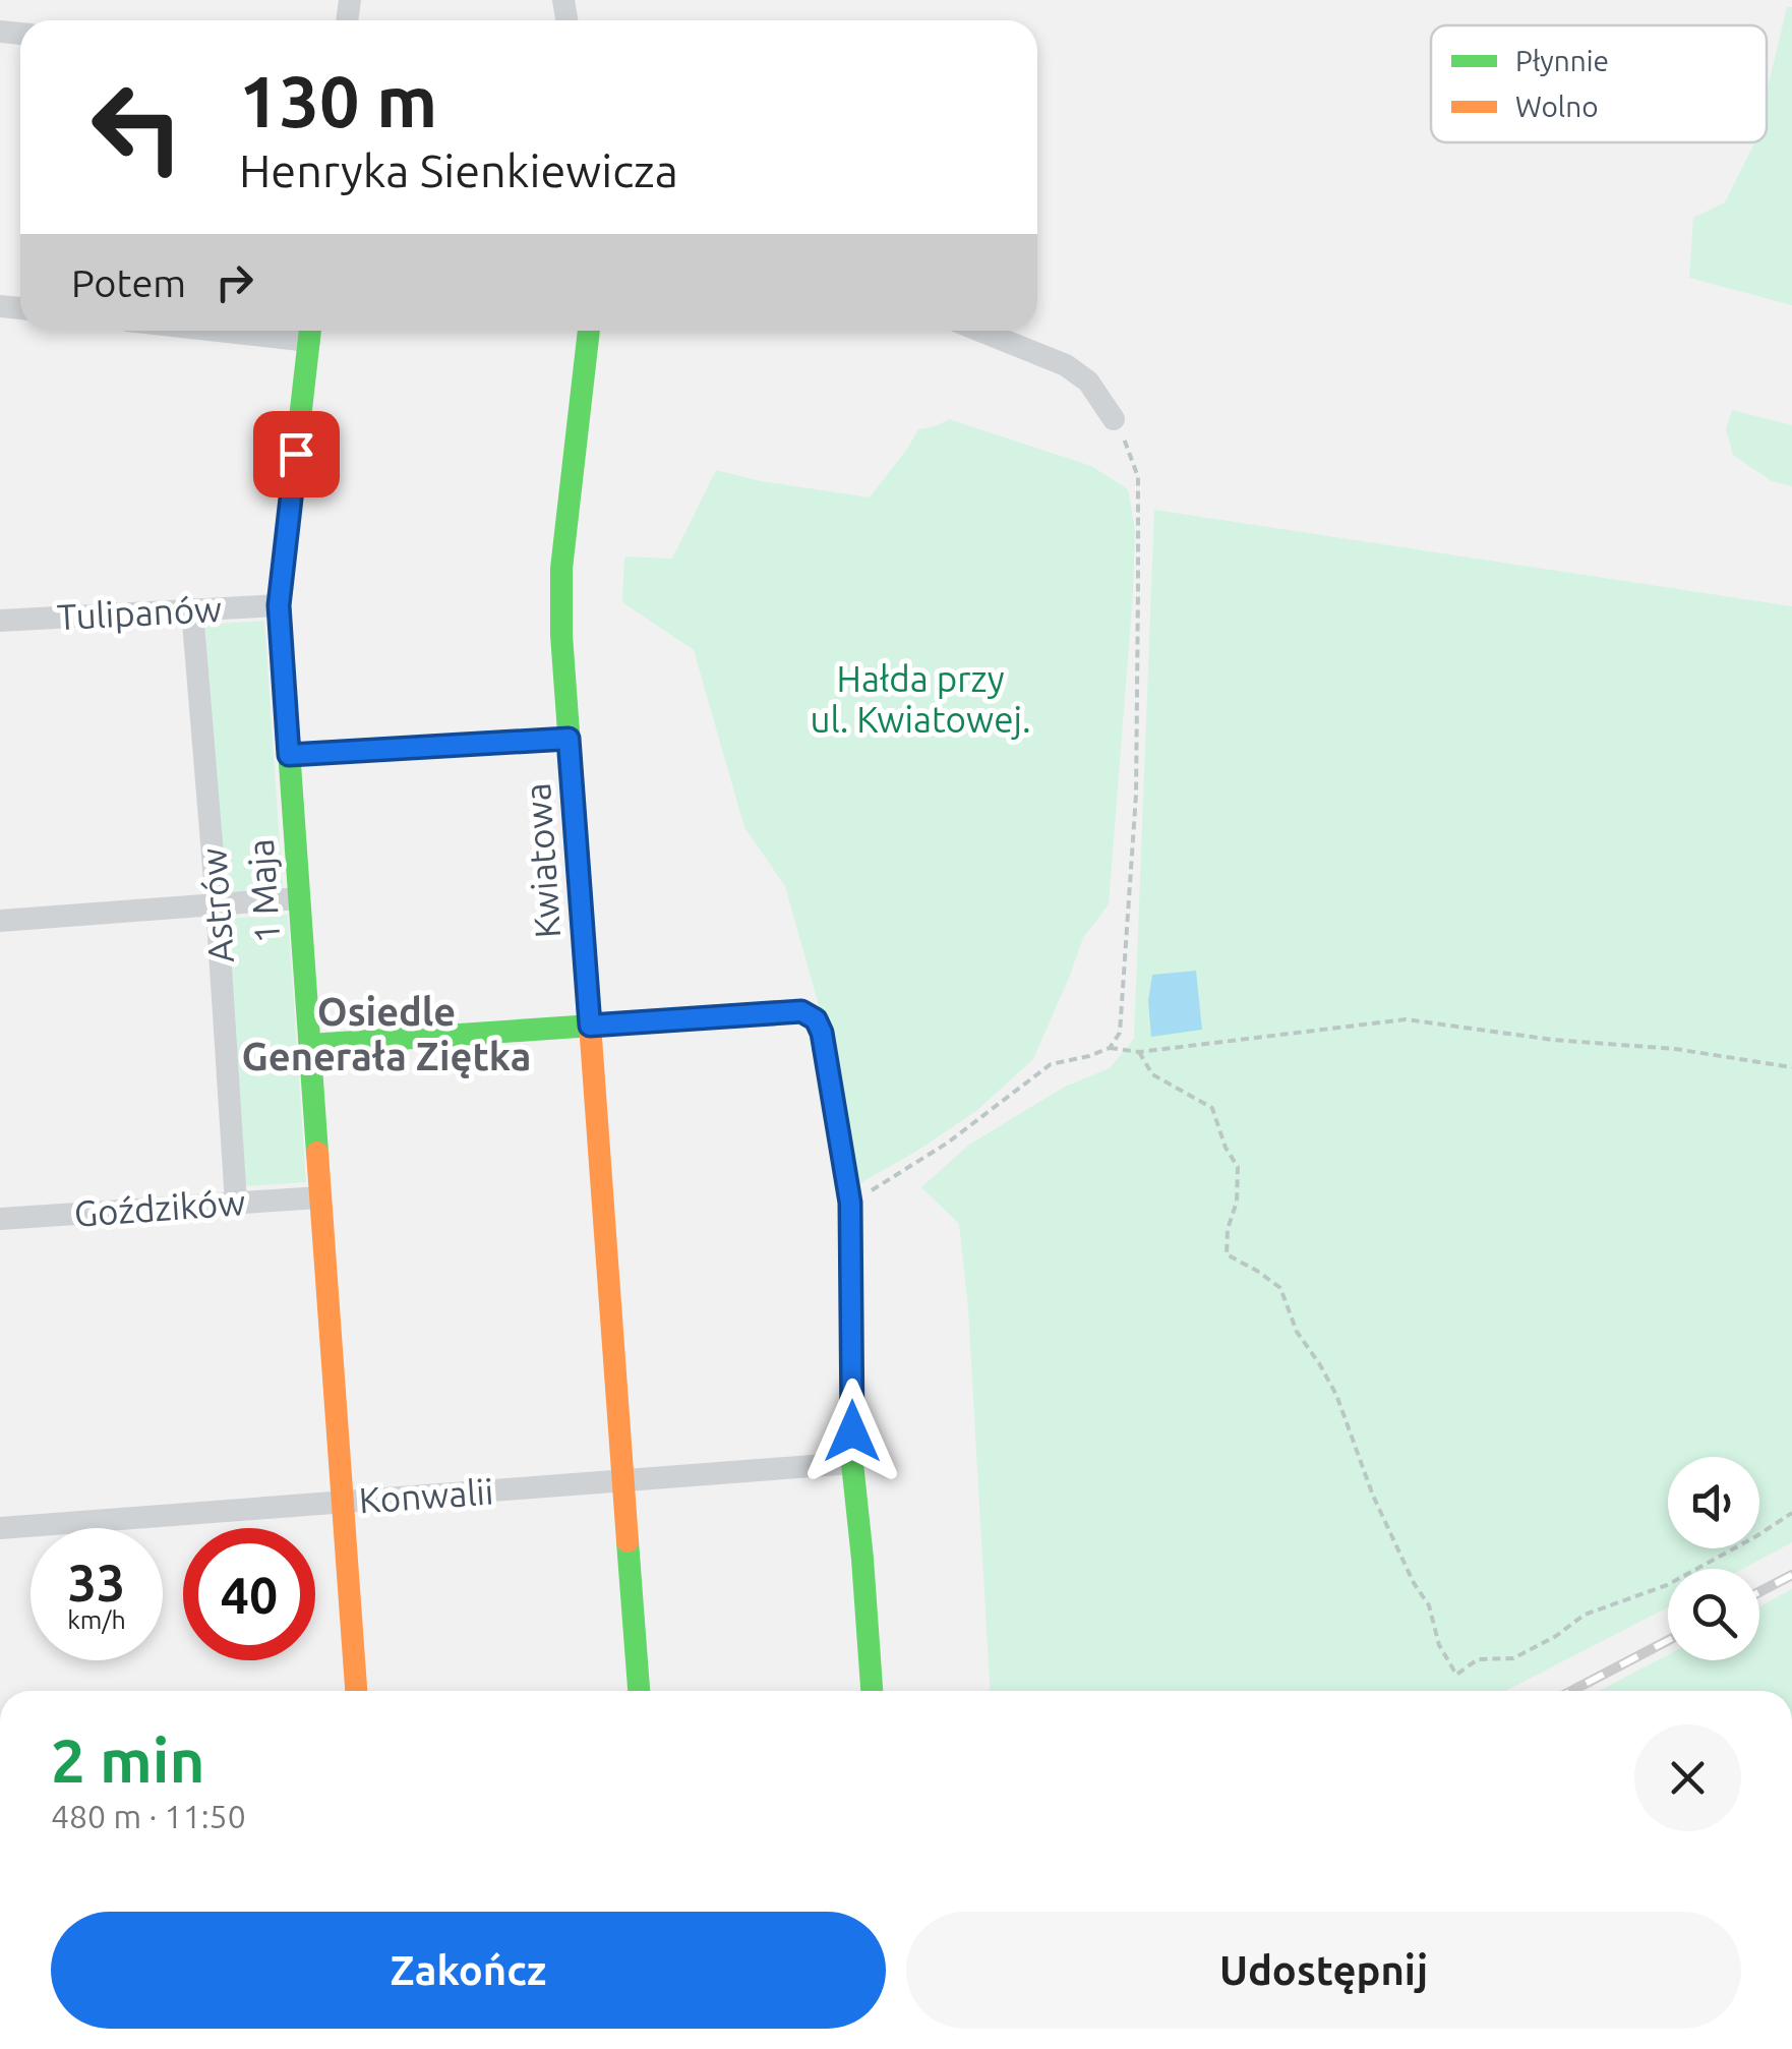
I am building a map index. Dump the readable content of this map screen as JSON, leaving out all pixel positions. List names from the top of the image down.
{
  "streets": {
    "street": [
      "Tulipanów",
      "Kwiatowa",
      "1 Maja",
      "Astrów",
      "Goździków",
      "Konwalii"
    ]
  },
  "crossings": [
    ["Tulipanów", "1 Maja"],
    ["Tulipanów", "Astrów"],
    ["Kwiatowa", "Konwalii"],
    ["1 Maja", "Goździków"],
    ["1 Maja", "Konwalii"],
    ["Astrów", "Goździków"]
  ],
  "districts": ["Osiedle Generała Ziętka"],
  "parks": ["Hałda przy ul. Kwiatowej."],
  "legend": ["Płynnie", "Wolno"],
  "page": {
    "turn": ["130 m", "Henryka Sienkiewicza"],
    "then": "Potem",
    "speed": "33 km/h",
    "limit": "40",
    "heading": ["2 min", "480 m · 11:50"],
    "buttons": ["Zakończ", "Udostępnij"]
  }
}
